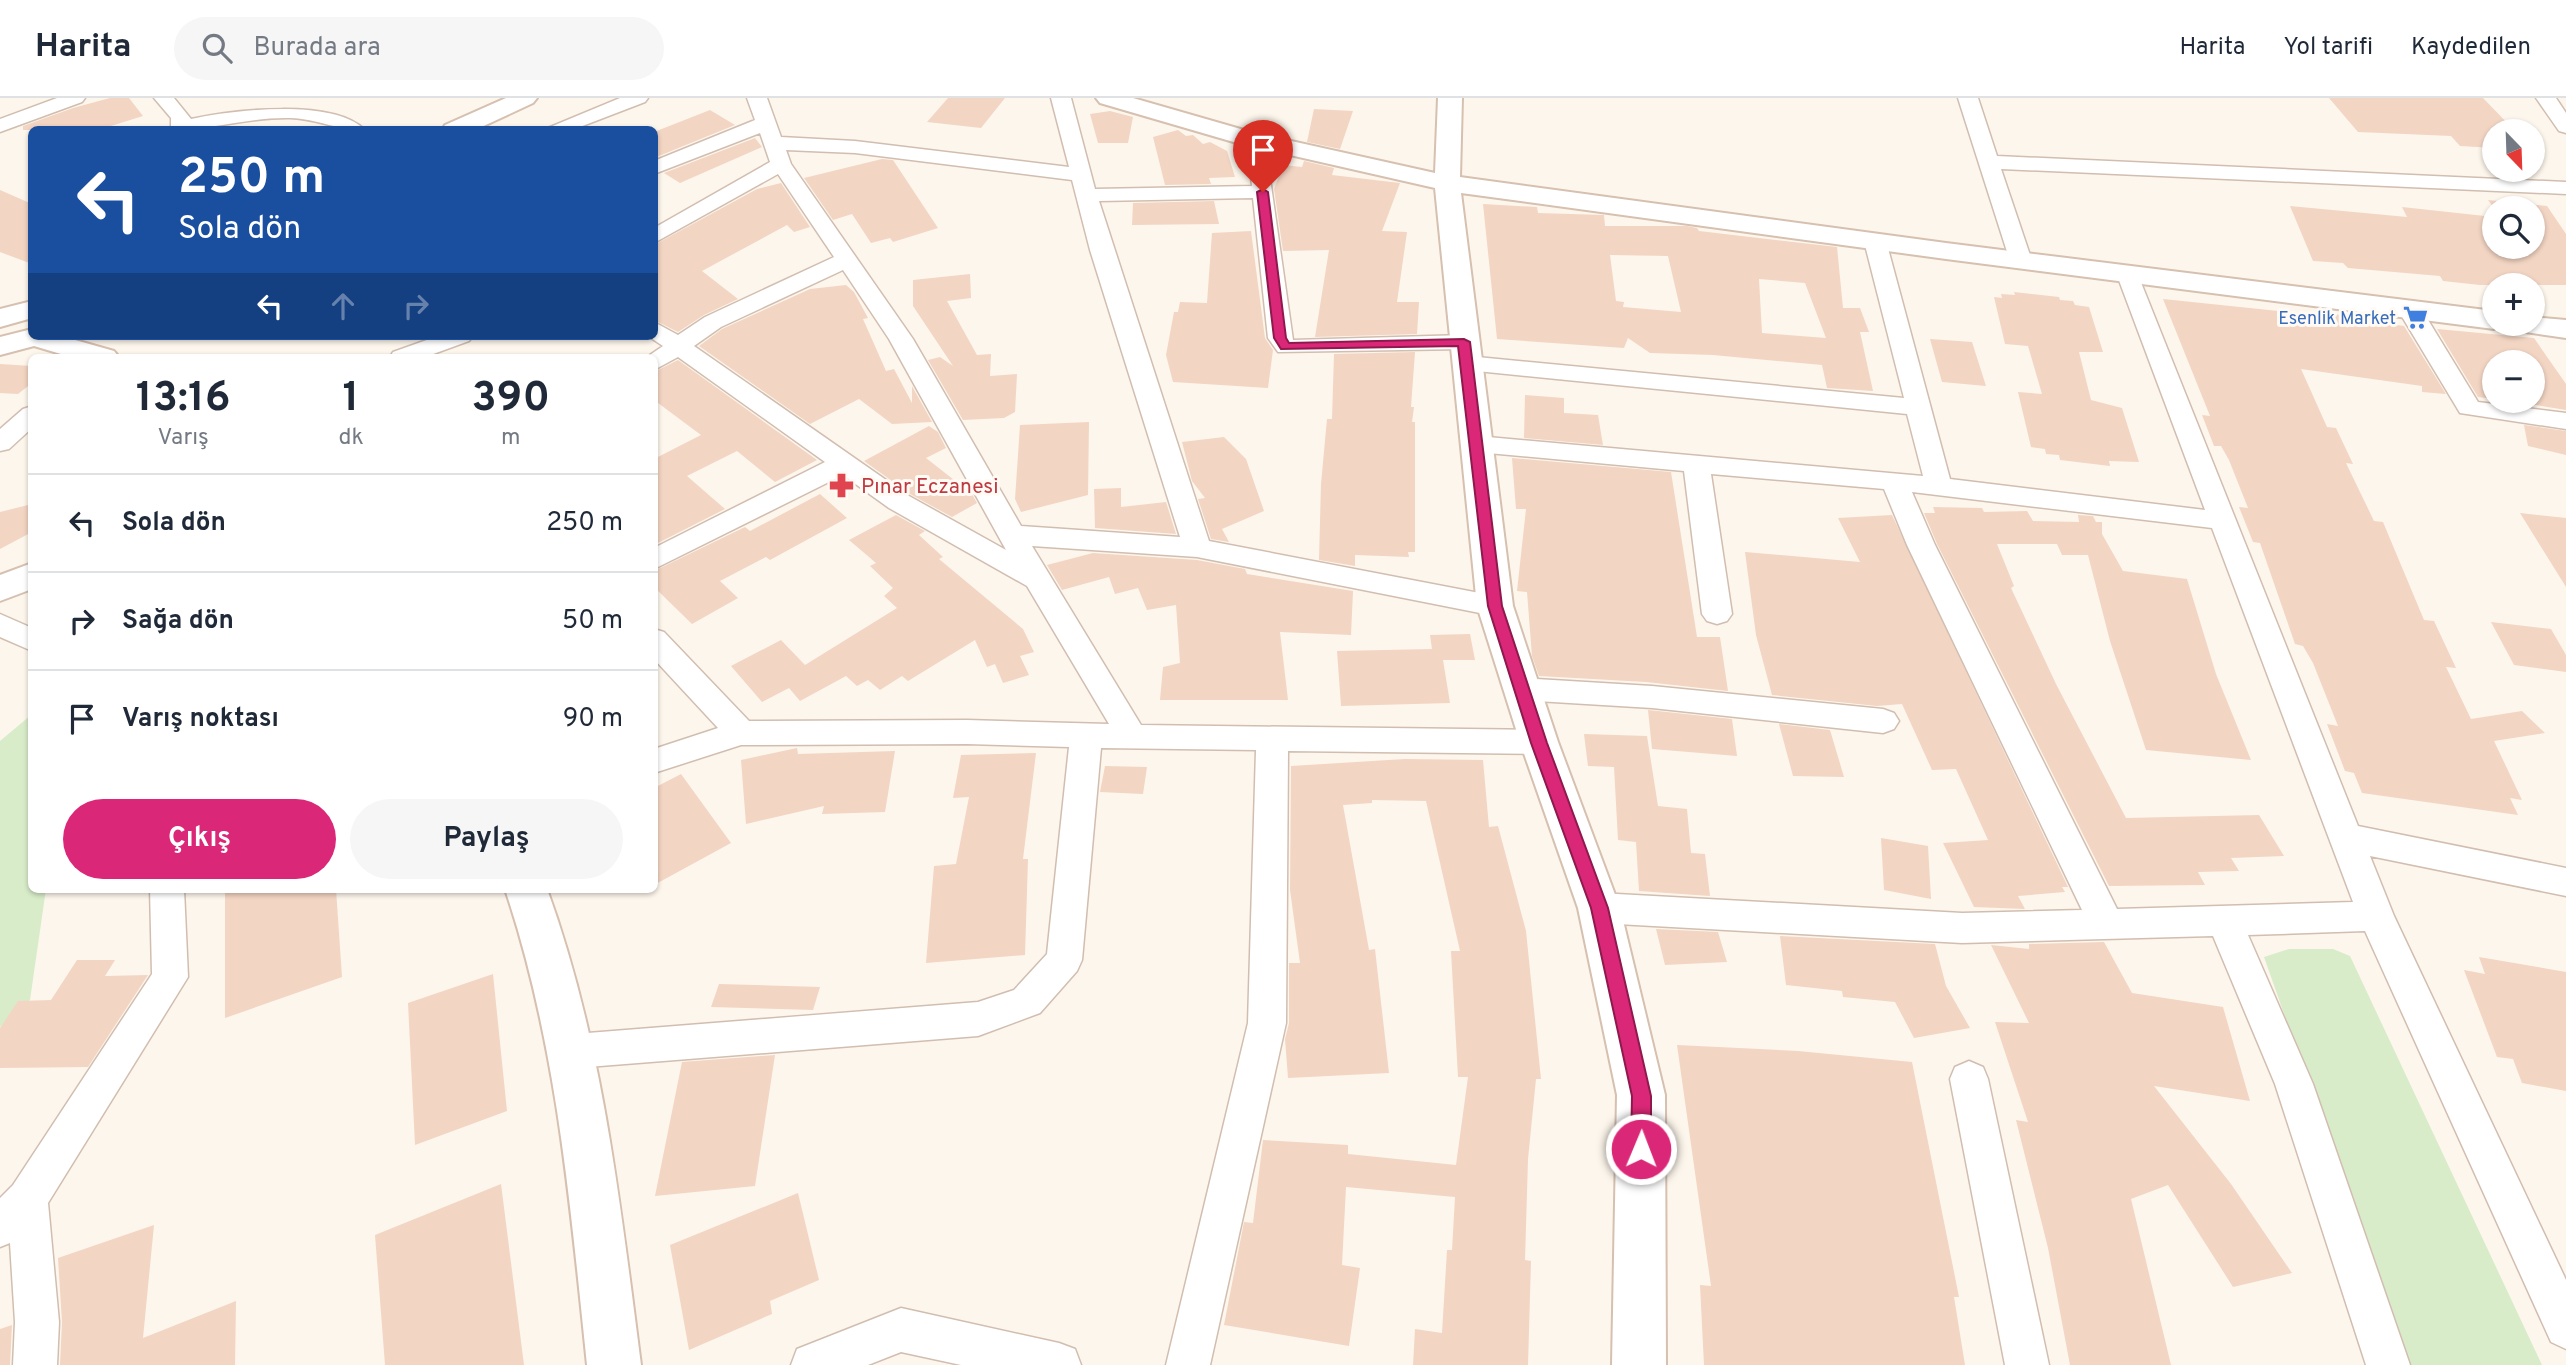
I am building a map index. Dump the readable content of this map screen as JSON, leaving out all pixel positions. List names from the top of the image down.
{
  "places": {
    "supermarket": ["Esenlik Market"],
    "pharmacy": ["Pınar Eczanesi"]
  },
  "north": "bottom right",
  "page": {
    "header": "Harita",
    "search": "Burada ara",
    "nav": ["Harita", "Yol tarifi", "Kaydedilen"],
    "map_buttons": ["+", "−"],
    "turn": ["250 m", "Sola dön"],
    "eta": [
      "13:16",
      "Varış",
      "1",
      "dk",
      "390",
      "m"
    ],
    "list": [
      {
        "name": "Sola dön",
        "value": "250 m"
      },
      {
        "name": "Sağa dön",
        "value": "50 m"
      },
      {
        "name": "Varış noktası",
        "value": "90 m"
      }
    ],
    "buttons": ["Çıkış", "Paylaş"]
  }
}
